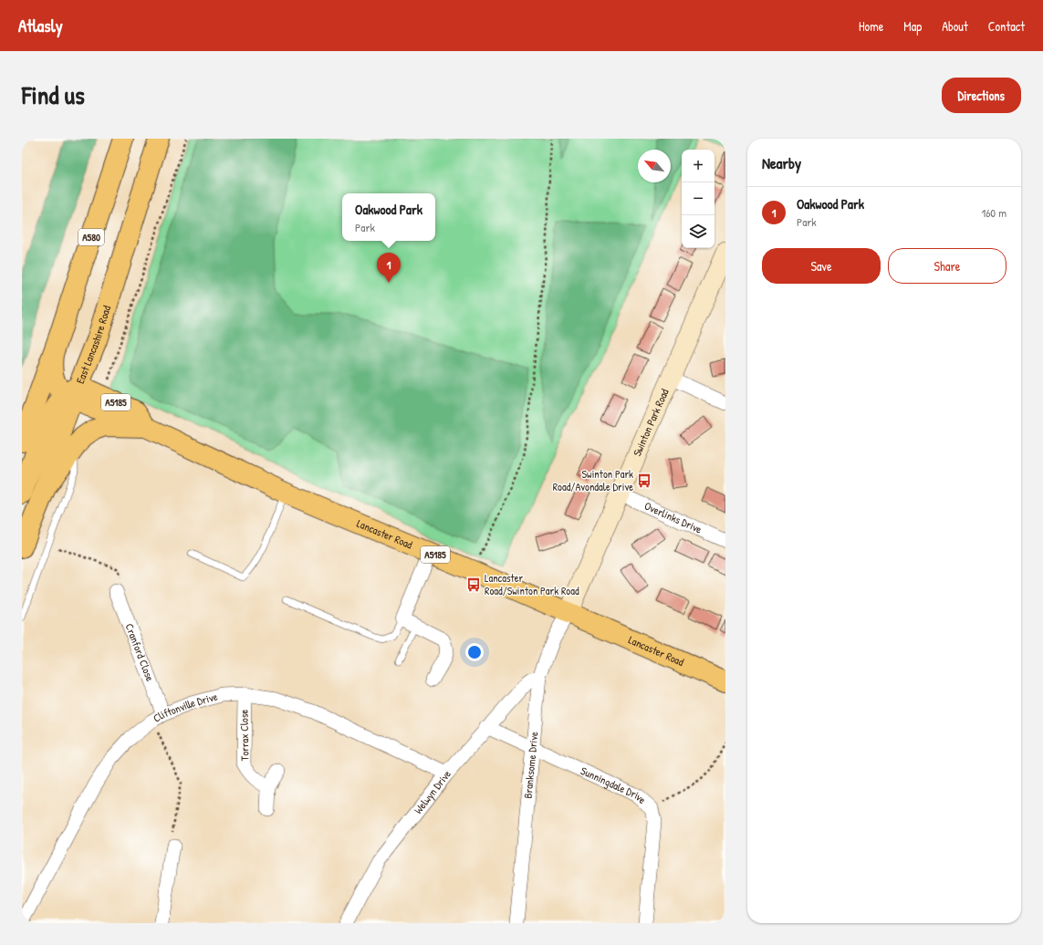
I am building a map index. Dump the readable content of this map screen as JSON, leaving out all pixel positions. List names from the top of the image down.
{
  "streets": {
    "main road": [
      "A580",
      "East Lancashire Road",
      "A5185",
      "Lancaster Road"
    ],
    "street": [
      "Swinton Park Road",
      "Overlinks Drive",
      "Cranford Close",
      "Cliftonville Drive",
      "Torrax Close",
      "Branksome Drive",
      "Sunningdale Drive",
      "Welwyn Drive"
    ]
  },
  "crossings": [
    ["East Lancashire Road", "A5185"],
    ["East Lancashire Road", "Lancaster Road"],
    ["A5185", "Lancaster Road"],
    ["Swinton Park Road", "Overlinks Drive"],
    ["Swinton Park Road", "Lancaster Road"],
    ["Swinton Park Road", "Branksome Drive"],
    ["Lancaster Road", "Branksome Drive"],
    ["Cranford Close", "Cliftonville Drive"],
    ["Cliftonville Drive", "Torrax Close"],
    ["Cliftonville Drive", "Welwyn Drive"],
    ["Branksome Drive", "Sunningdale Drive"],
    ["Branksome Drive", "Welwyn Drive"],
    ["Sunningdale Drive", "Welwyn Drive"]
  ],
  "places": {
    "bus stop": ["Swinton Park Road/Avondale Drive", "Lancaster Road/Swinton Park Road"]
  },
  "north": "top left",
  "page": {
    "header": "Atlasly",
    "nav": [
      "Home",
      "Map",
      "About",
      "Contact"
    ],
    "title": "Find us",
    "buttons": [
      "Directions",
      ["Save", "Share"]
    ],
    "heading": "Nearby",
    "map_buttons": ["+", "−"],
    "list": [
      {
        "mark": "1",
        "name": "Oakwood Park",
        "note": "Park",
        "value": "160 m"
      }
    ],
    "popup": ["Oakwood Park", "Park"],
    "pins": "1"
  }
}
